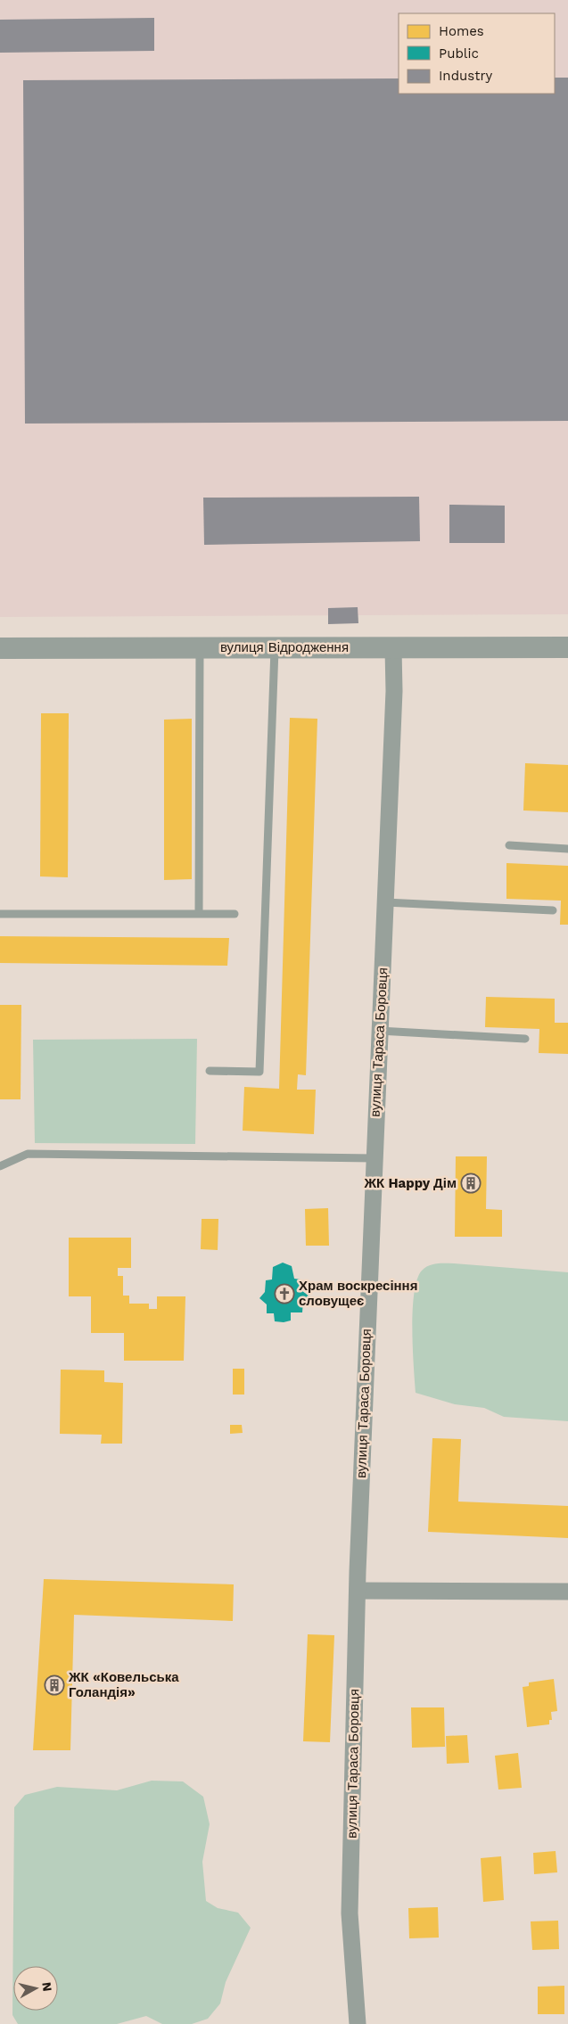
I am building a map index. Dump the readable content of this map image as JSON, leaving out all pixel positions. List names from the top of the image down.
{
  "streets": {
    "street": ["вулиця Відродження", "вулиця Тараса Боровця"]
  },
  "crossings": [
    ["вулиця Відродження", "вулиця Тараса Боровця"]
  ],
  "places": {
    "building": ["ЖК Happy Дім", "ЖК «Ковельська Голандія»"],
    "church": ["Храм воскресіння словущеє"]
  },
  "legend": ["Homes", "Public", "Industry"],
  "north": "right"
}
